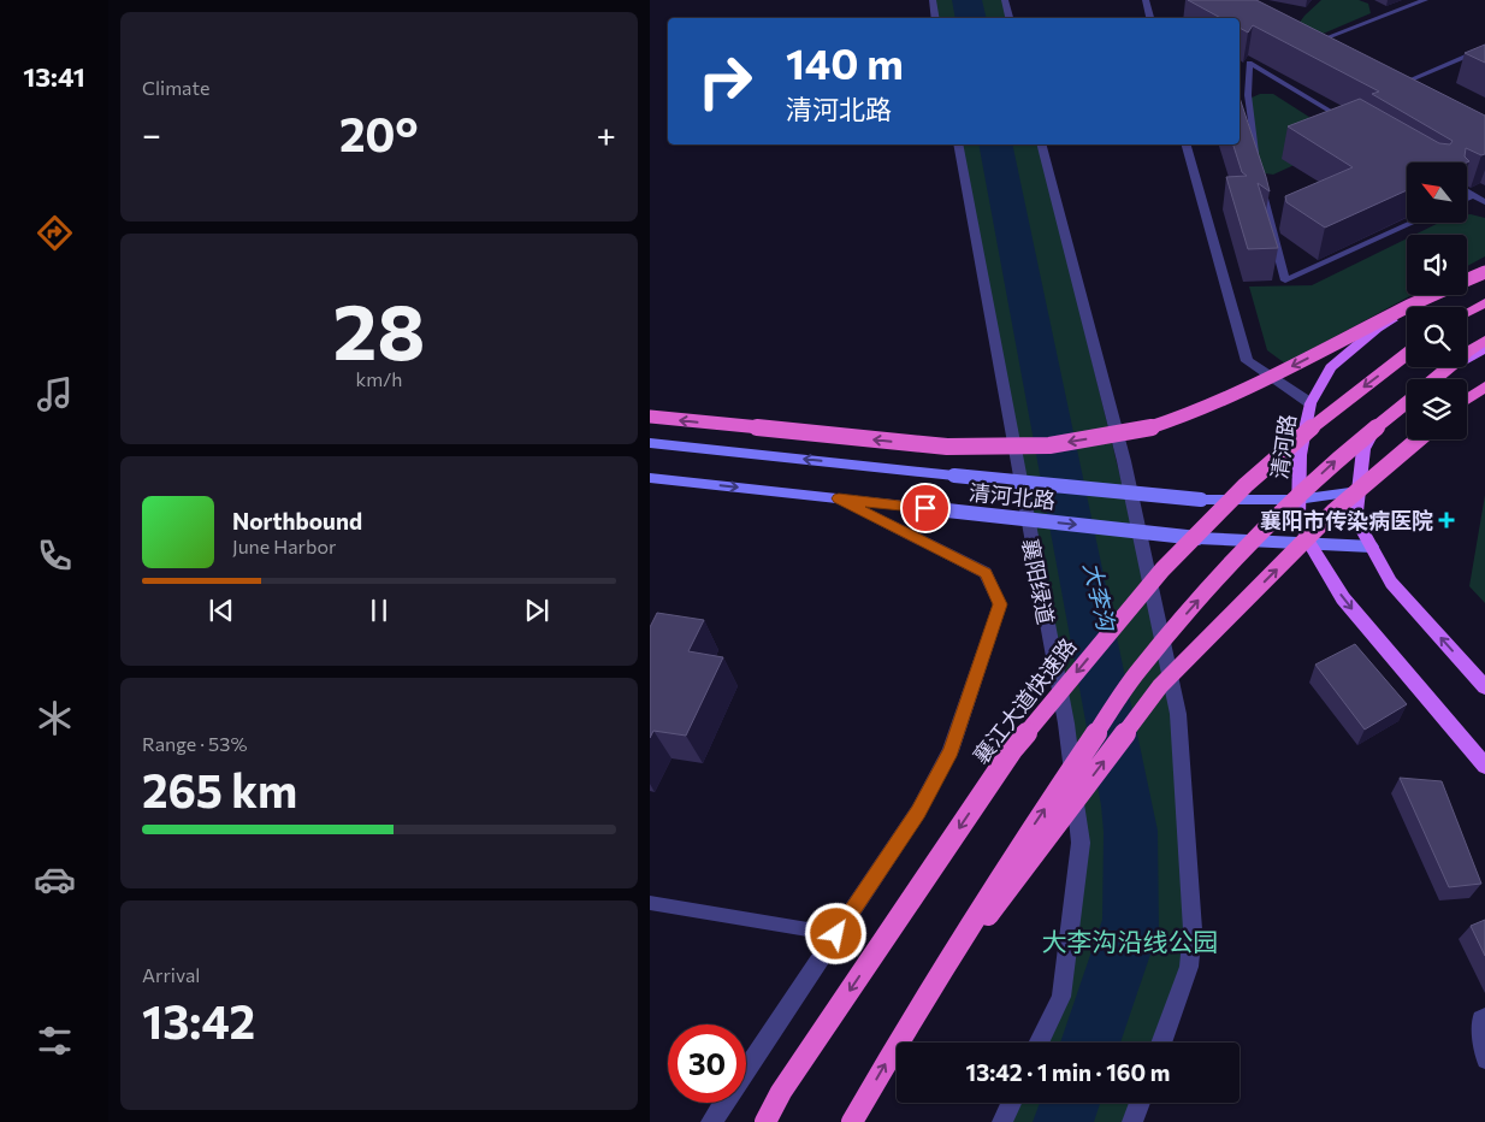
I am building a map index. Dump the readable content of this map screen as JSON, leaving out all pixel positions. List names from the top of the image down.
{
  "streets": {
    "highway": ["襄江大道快速路"],
    "main road": ["清河路", "清河北路"],
    "street": ["襄阳绿道"]
  },
  "crossings": [
    ["清河路", "清河北路"]
  ],
  "water": ["大李沟"],
  "parks": ["大李沟沿线公园"],
  "places": {
    "health": ["襄阳市传染病医院"]
  },
  "north": "top left",
  "page": {
    "tabs": "13:41",
    "tile": [
      "Climate",
      ["28", "km/h"],
      ["Range · 53%", "265 km"],
      ["Arrival", "13:42"]
    ],
    "turn": ["140 m", "清河北路"],
    "heat": ["−", "20°", "+"],
    "song": ["Northbound", "June Harbor"],
    "limit": "30",
    "trip": "13:42 · 1 min · 160 m"
  }
}
